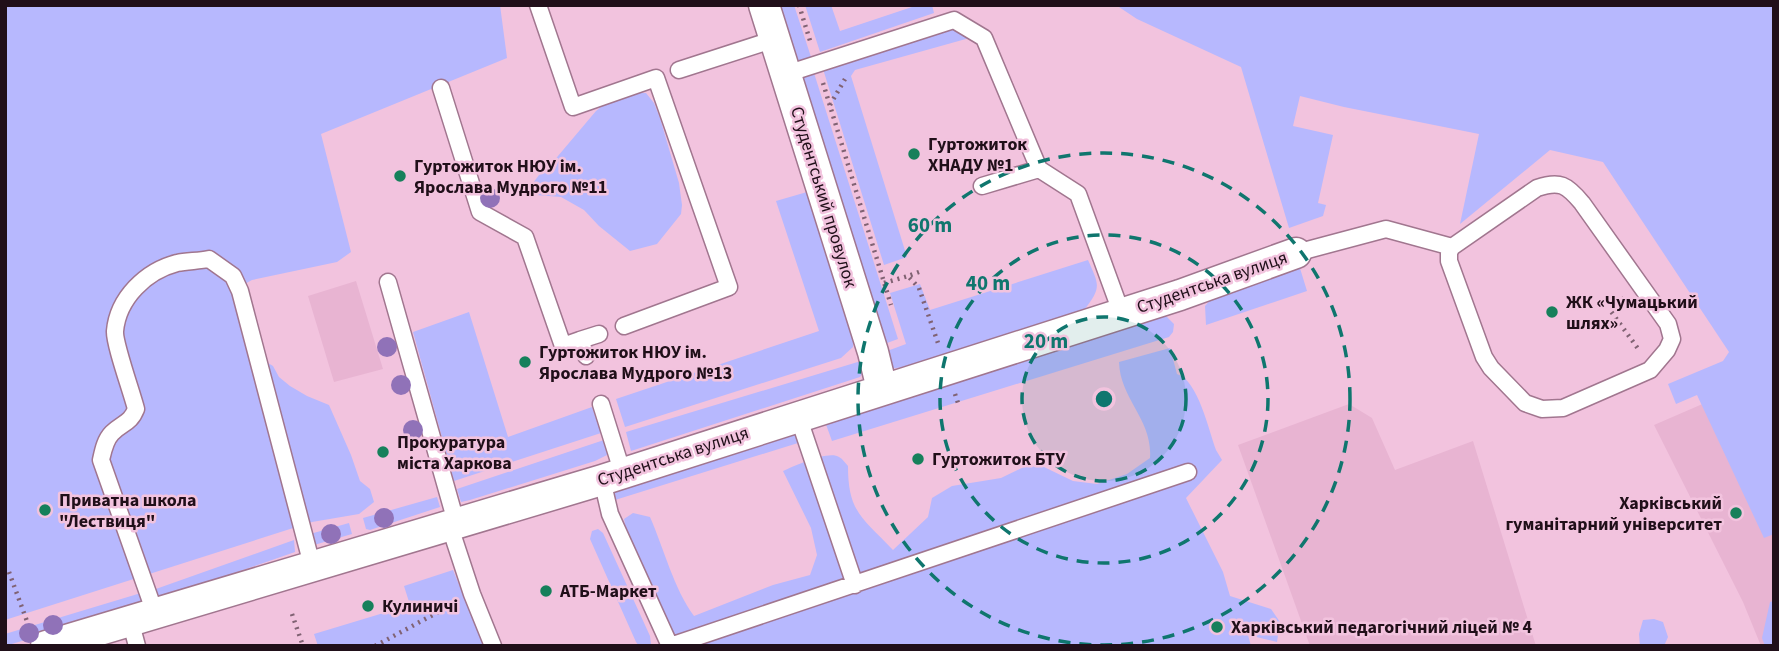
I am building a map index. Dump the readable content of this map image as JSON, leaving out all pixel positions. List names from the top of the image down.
{
  "streets": {
    "street": ["Студентський провулок", "Студентська вулиця"]
  },
  "crossings": [
    ["Студентський провулок", "Студентська вулиця"]
  ],
  "places": [
    "Гуртожиток ХНАДУ №1",
    "Гуртожиток НЮУ ім. Ярослава Мудрого №11",
    "ЖК «Чумацький шлях»",
    "Гуртожиток НЮУ ім. Ярослава Мудрого №13",
    "Прокуратура міста Харкова",
    "Гуртожиток БТУ",
    "Приватна школа \"Лествиця\"",
    "Харківський гуманітарний університет",
    "АТБ-Маркет",
    "Кулиничі",
    "Харківський педагогічний ліцей № 4"
  ],
  "rings": ["60 m", "40 m", "20 m"]
}
